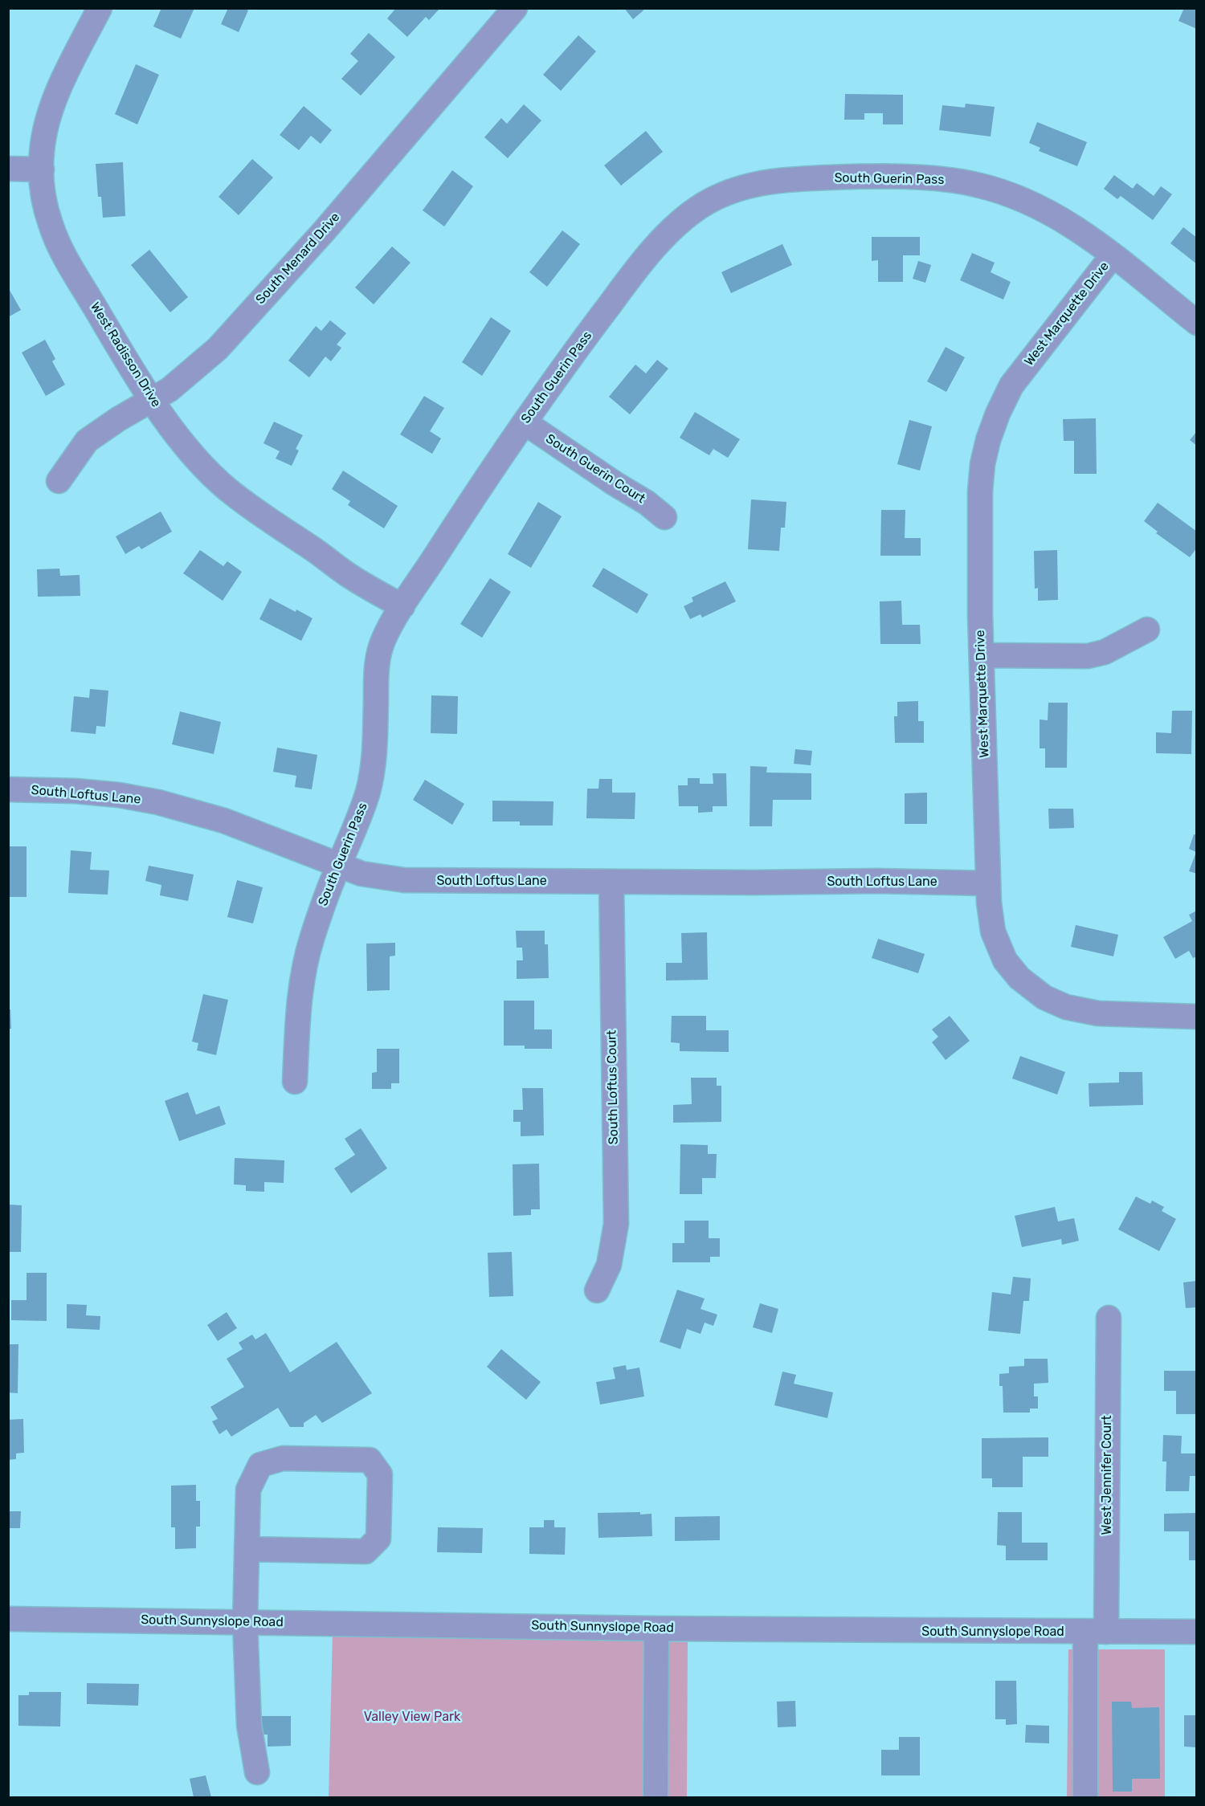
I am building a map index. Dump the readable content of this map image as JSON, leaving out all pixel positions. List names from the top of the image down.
{
  "streets": {
    "street": [
      "South Guerin Pass",
      "South Menard Drive",
      "West Marquette Drive",
      "West Radisson Drive",
      "South Guerin Court",
      "South Loftus Lane",
      "South Loftus Court",
      "West Jennifer Court",
      "South Sunnyslope Road"
    ]
  },
  "crossings": [
    ["South Guerin Pass", "West Marquette Drive"],
    ["South Guerin Pass", "West Radisson Drive"],
    ["South Guerin Pass", "South Guerin Court"],
    ["South Guerin Pass", "South Loftus Lane"],
    ["South Menard Drive", "West Radisson Drive"],
    ["West Marquette Drive", "South Loftus Lane"],
    ["South Loftus Lane", "South Loftus Court"],
    ["West Jennifer Court", "South Sunnyslope Road"]
  ],
  "parks": ["Valley View Park"]
}
